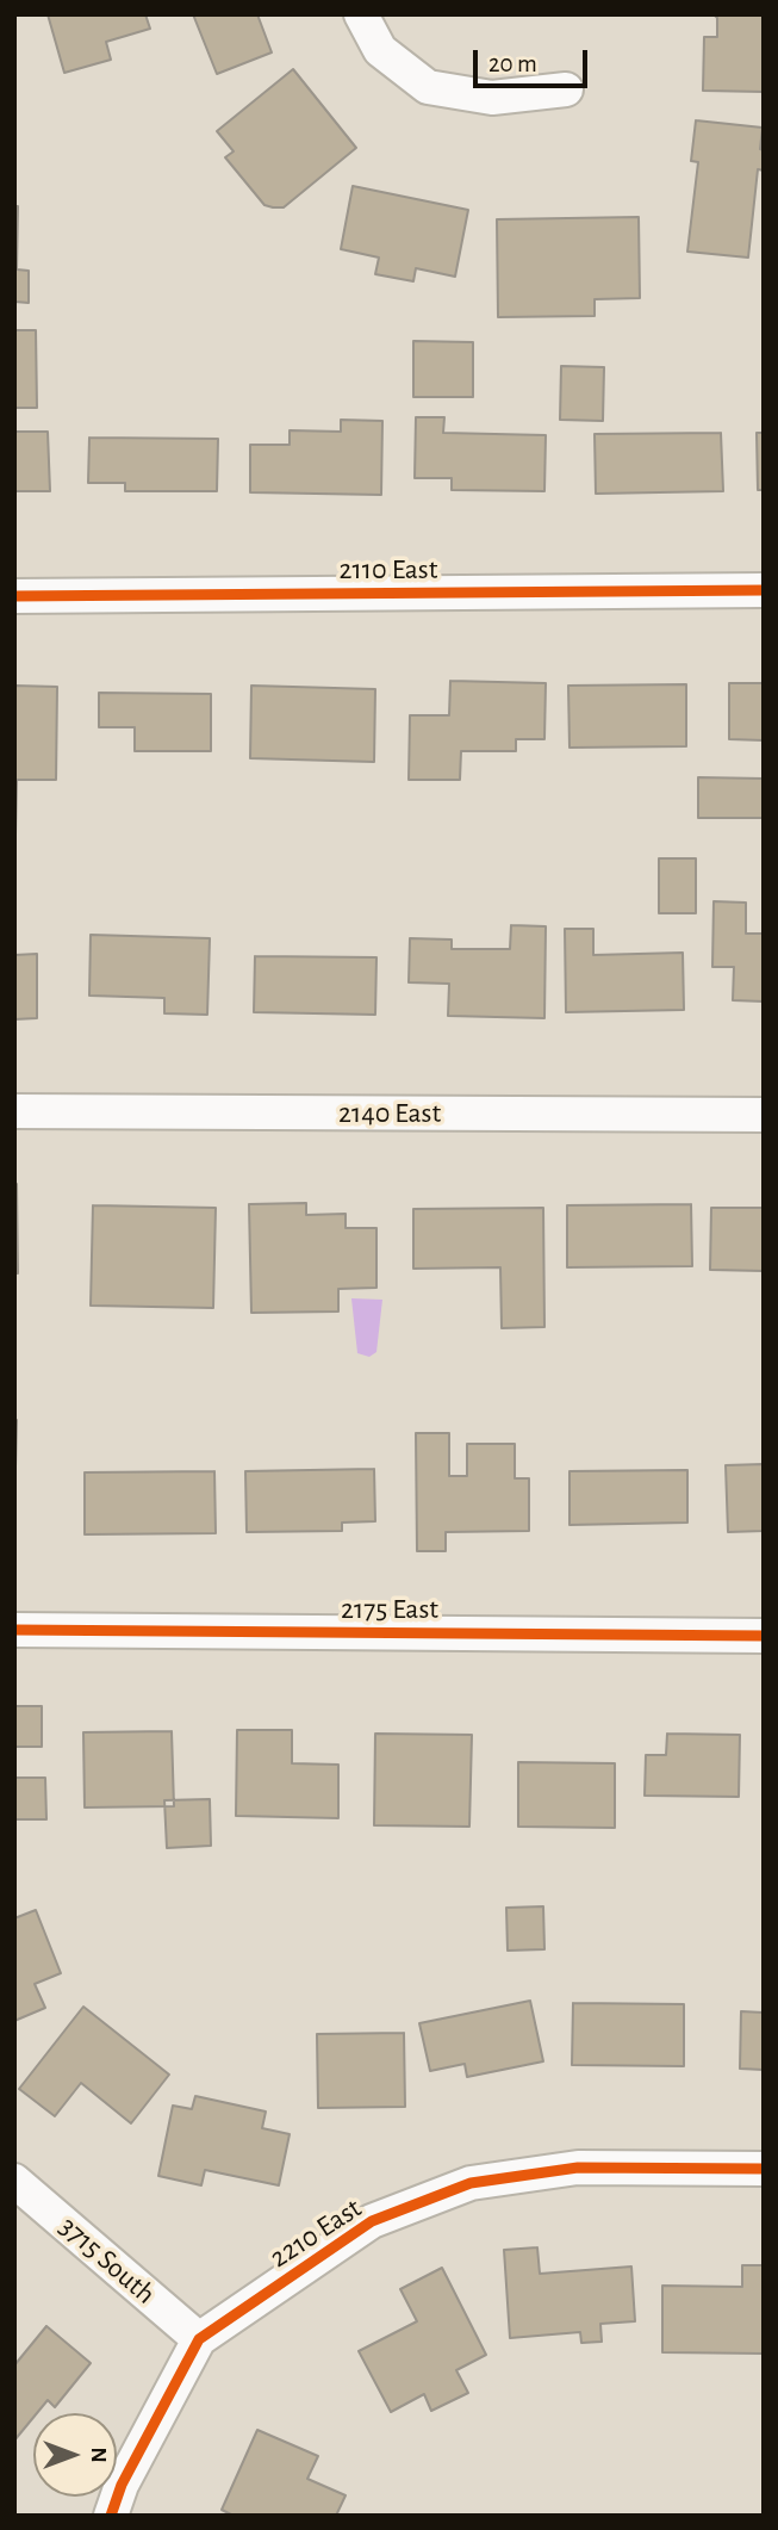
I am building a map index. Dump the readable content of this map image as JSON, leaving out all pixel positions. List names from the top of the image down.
{
  "streets": {
    "street": [
      "2110 East",
      "2140 East",
      "2175 East",
      "2210 East",
      "3715 South"
    ]
  },
  "crossings": [
    ["2210 East", "3715 South"]
  ],
  "scale_bar": "20 m",
  "north": "right"
}
